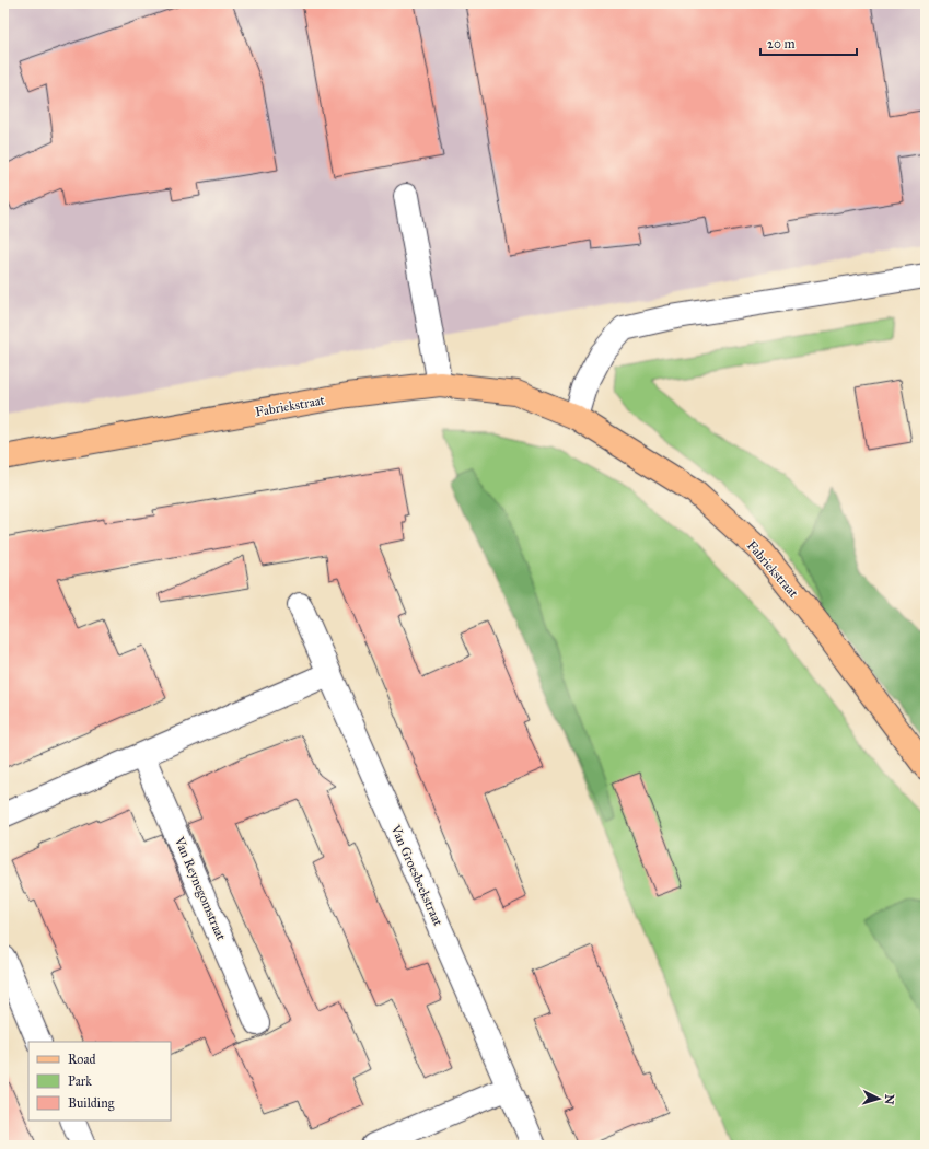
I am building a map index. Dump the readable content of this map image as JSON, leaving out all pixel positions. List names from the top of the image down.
{
  "streets": {
    "main road": ["Fabriekstraat"],
    "street": ["Van Groesbeekstraat", "Van Reynegomstraat"]
  },
  "legend": ["Road", "Park", "Building"],
  "scale_bar": "20 m",
  "north": "right"
}
